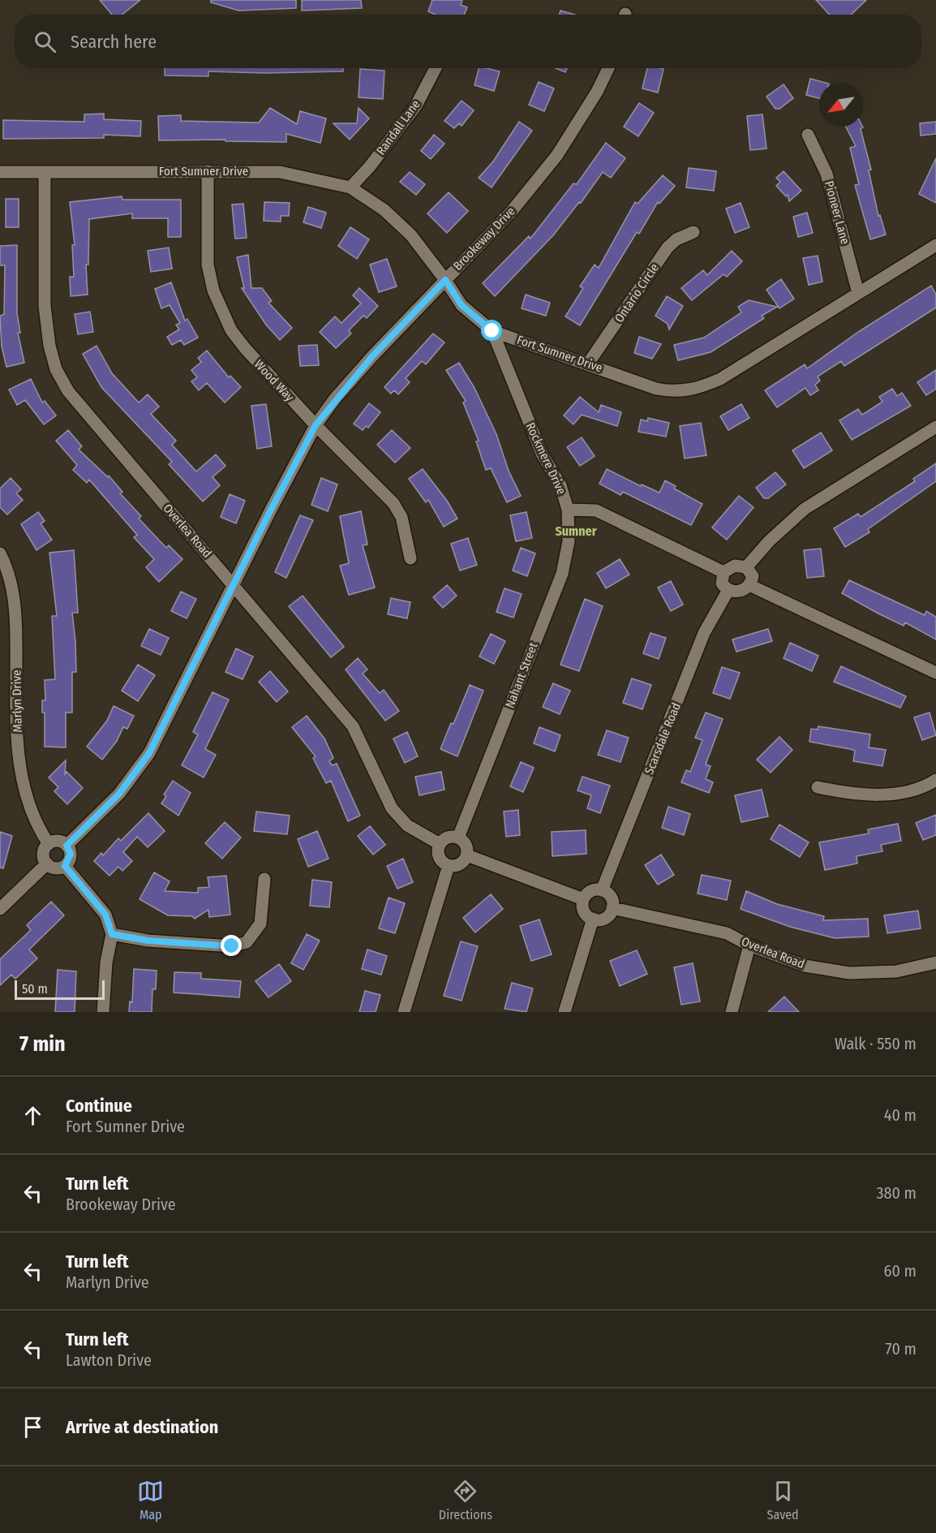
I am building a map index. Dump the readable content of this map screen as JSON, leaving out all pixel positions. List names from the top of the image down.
{
  "streets": {
    "street": [
      "Randall Lane",
      "Fort Sumner Drive",
      "Pioneer Lane",
      "Brookeway Drive",
      "Ontario Circle",
      "Wood Way",
      "Rockmere Drive",
      "Overlea Road",
      "Nahant Street",
      "Marlyn Drive",
      "Scarsdale Road"
    ]
  },
  "crossings": [
    ["Randall Lane", "Fort Sumner Drive"],
    ["Fort Sumner Drive", "Pioneer Lane"],
    ["Fort Sumner Drive", "Brookeway Drive"],
    ["Fort Sumner Drive", "Ontario Circle"],
    ["Fort Sumner Drive", "Wood Way"],
    ["Fort Sumner Drive", "Rockmere Drive"],
    ["Fort Sumner Drive", "Overlea Road"],
    ["Brookeway Drive", "Wood Way"],
    ["Brookeway Drive", "Overlea Road"],
    ["Brookeway Drive", "Marlyn Drive"],
    ["Rockmere Drive", "Nahant Street"],
    ["Rockmere Drive", "Scarsdale Road"],
    ["Overlea Road", "Nahant Street"],
    ["Overlea Road", "Scarsdale Road"]
  ],
  "districts": ["Sumner"],
  "scale_bar": "50 m",
  "north": "bottom left",
  "page": {
    "search": "Search here",
    "scale": "50 m",
    "heading": ["7 min", "Walk · 550 m"],
    "list": [
      ["Continue", "Fort Sumner Drive", "40 m"],
      ["Turn left", "Brookeway Drive", "380 m"],
      ["Turn left", "Marlyn Drive", "60 m"],
      ["Turn left", "Lawton Drive", "70 m"],
      "Arrive at destination"
    ],
    "nav": ["Map", "Directions", "Saved"]
  }
}
